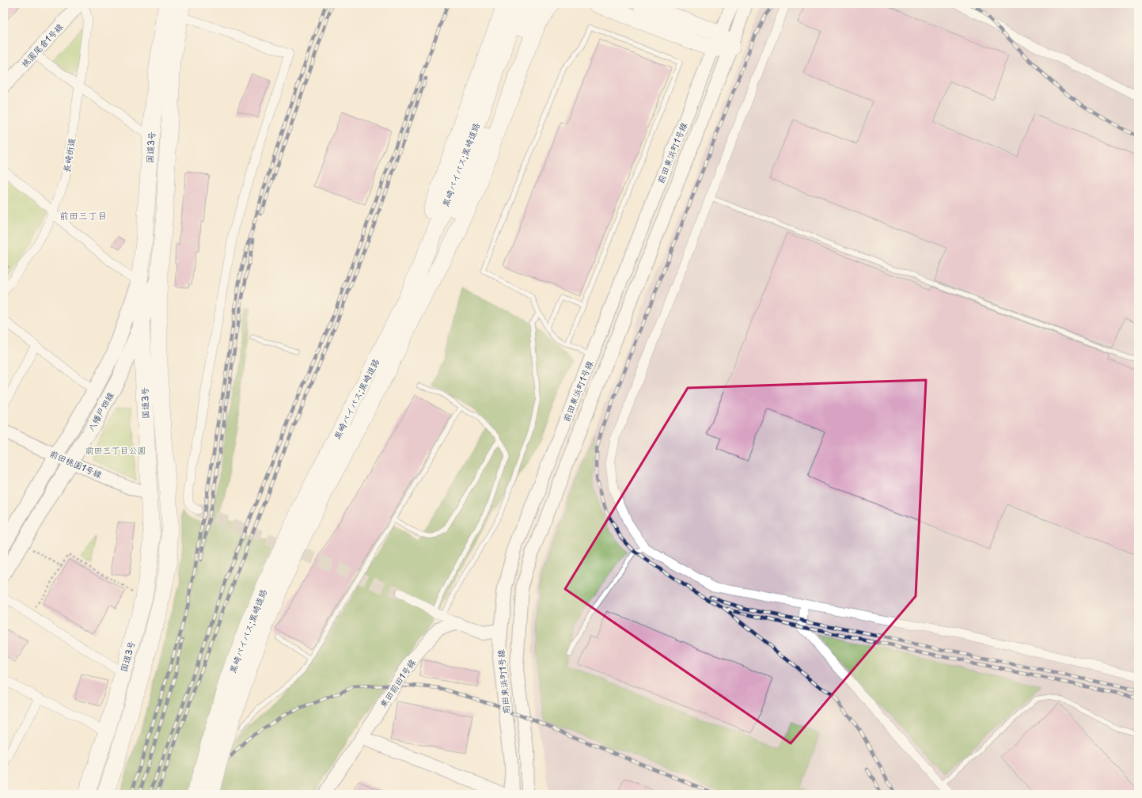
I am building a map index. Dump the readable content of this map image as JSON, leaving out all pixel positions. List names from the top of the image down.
{
  "streets": {
    "highway": ["国道3号", "黒崎バイパス;黒崎道路"],
    "main road": ["八幡戸畑線"],
    "street": [
      "桃園尾倉1号線",
      "前田東浜町1号線",
      "長崎街道",
      "前田桃園1号線",
      "東田前田1号線"
    ]
  },
  "crossings": [
    ["国道3号", "八幡戸畑線"],
    ["国道3号", "前田桃園1号線"],
    ["八幡戸畑線", "前田桃園1号線"]
  ],
  "districts": ["前田三丁目"],
  "parks": ["前田三丁目公園"]
}
